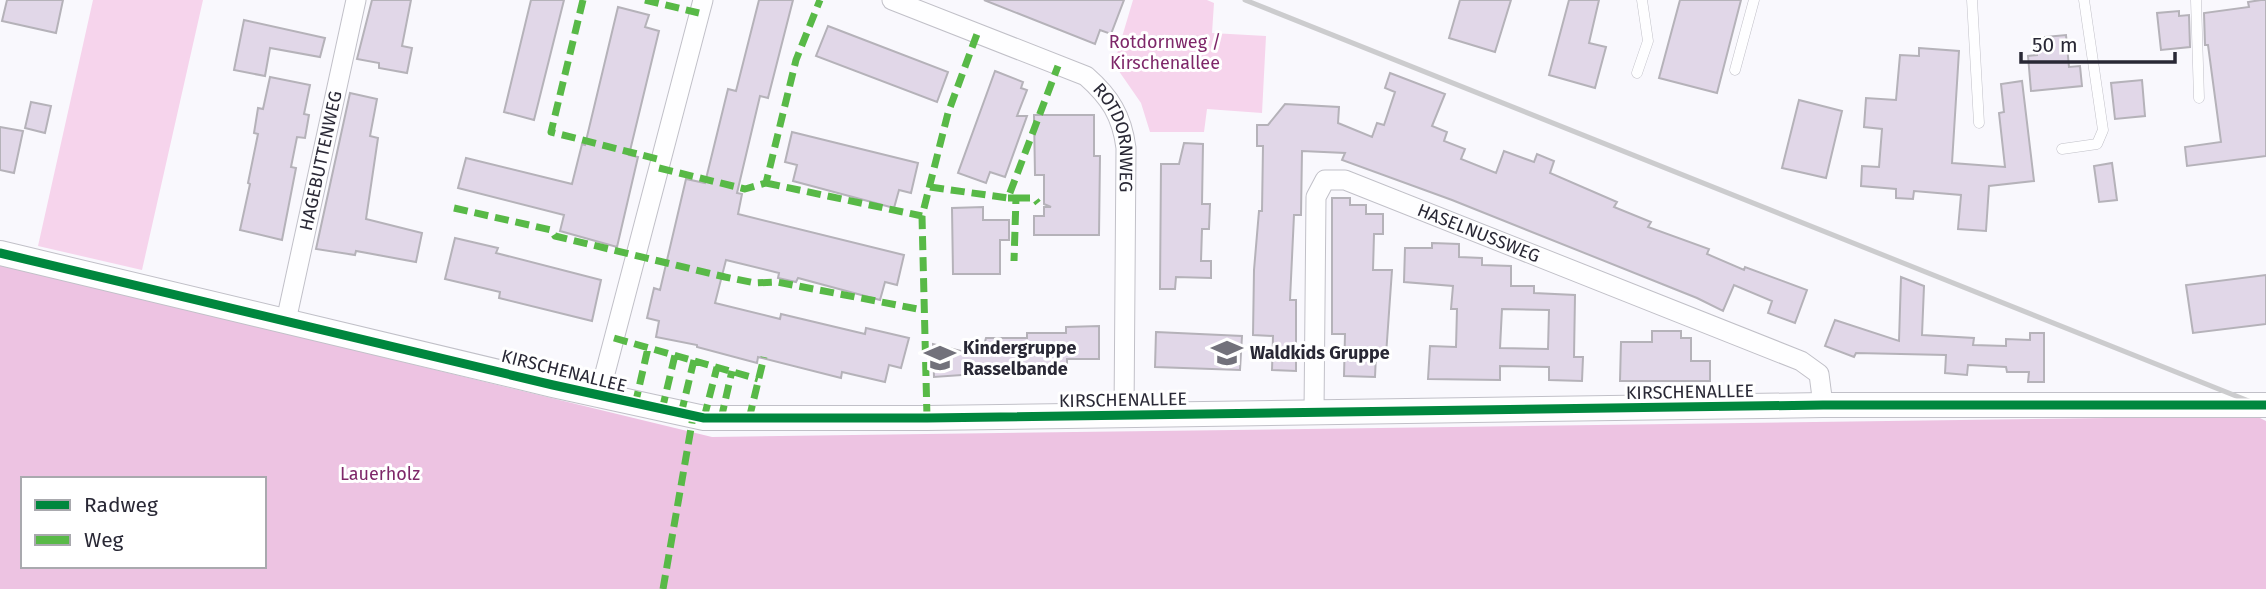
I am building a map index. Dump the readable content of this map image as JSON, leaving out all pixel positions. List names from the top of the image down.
{
  "streets": {
    "street": [
      "ROTDORNWEG",
      "HAGEBUTTENWEG",
      "HASELNUSSWEG",
      "KIRSCHENALLEE"
    ]
  },
  "crossings": [
    ["ROTDORNWEG", "KIRSCHENALLEE"],
    ["HAGEBUTTENWEG", "KIRSCHENALLEE"],
    ["HASELNUSSWEG", "KIRSCHENALLEE"]
  ],
  "parks": ["Rotdornweg / Kirschenallee", "Lauerholz"],
  "places": {
    "school or university": ["Waldkids Gruppe", "Kindergruppe Rasselbande"]
  },
  "legend": ["Radweg", "Weg"],
  "scale_bar": "50 m"
}
